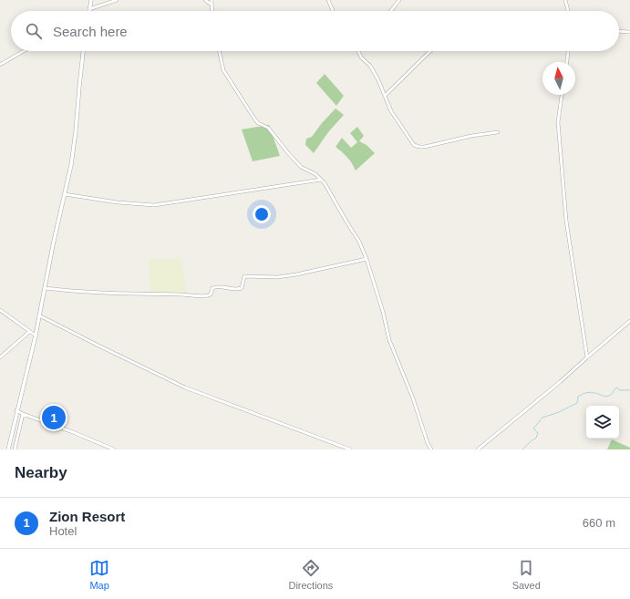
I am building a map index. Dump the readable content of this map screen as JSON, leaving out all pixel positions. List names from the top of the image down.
{
  "north": "top",
  "page": {
    "search": "Search here",
    "pins": "1",
    "heading": "Nearby",
    "list": [
      {
        "mark": "1",
        "name": "Zion Resort",
        "note": "Hotel",
        "value": "660 m"
      }
    ],
    "nav": ["Map", "Directions", "Saved"]
  }
}
